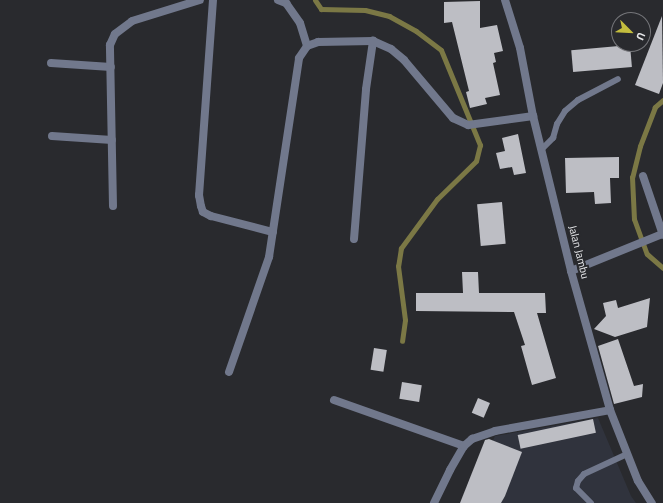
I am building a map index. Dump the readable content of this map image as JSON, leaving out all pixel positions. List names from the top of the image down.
{
  "streets": {
    "street": ["Jalan Jambu"]
  },
  "north": "bottom right"
}
